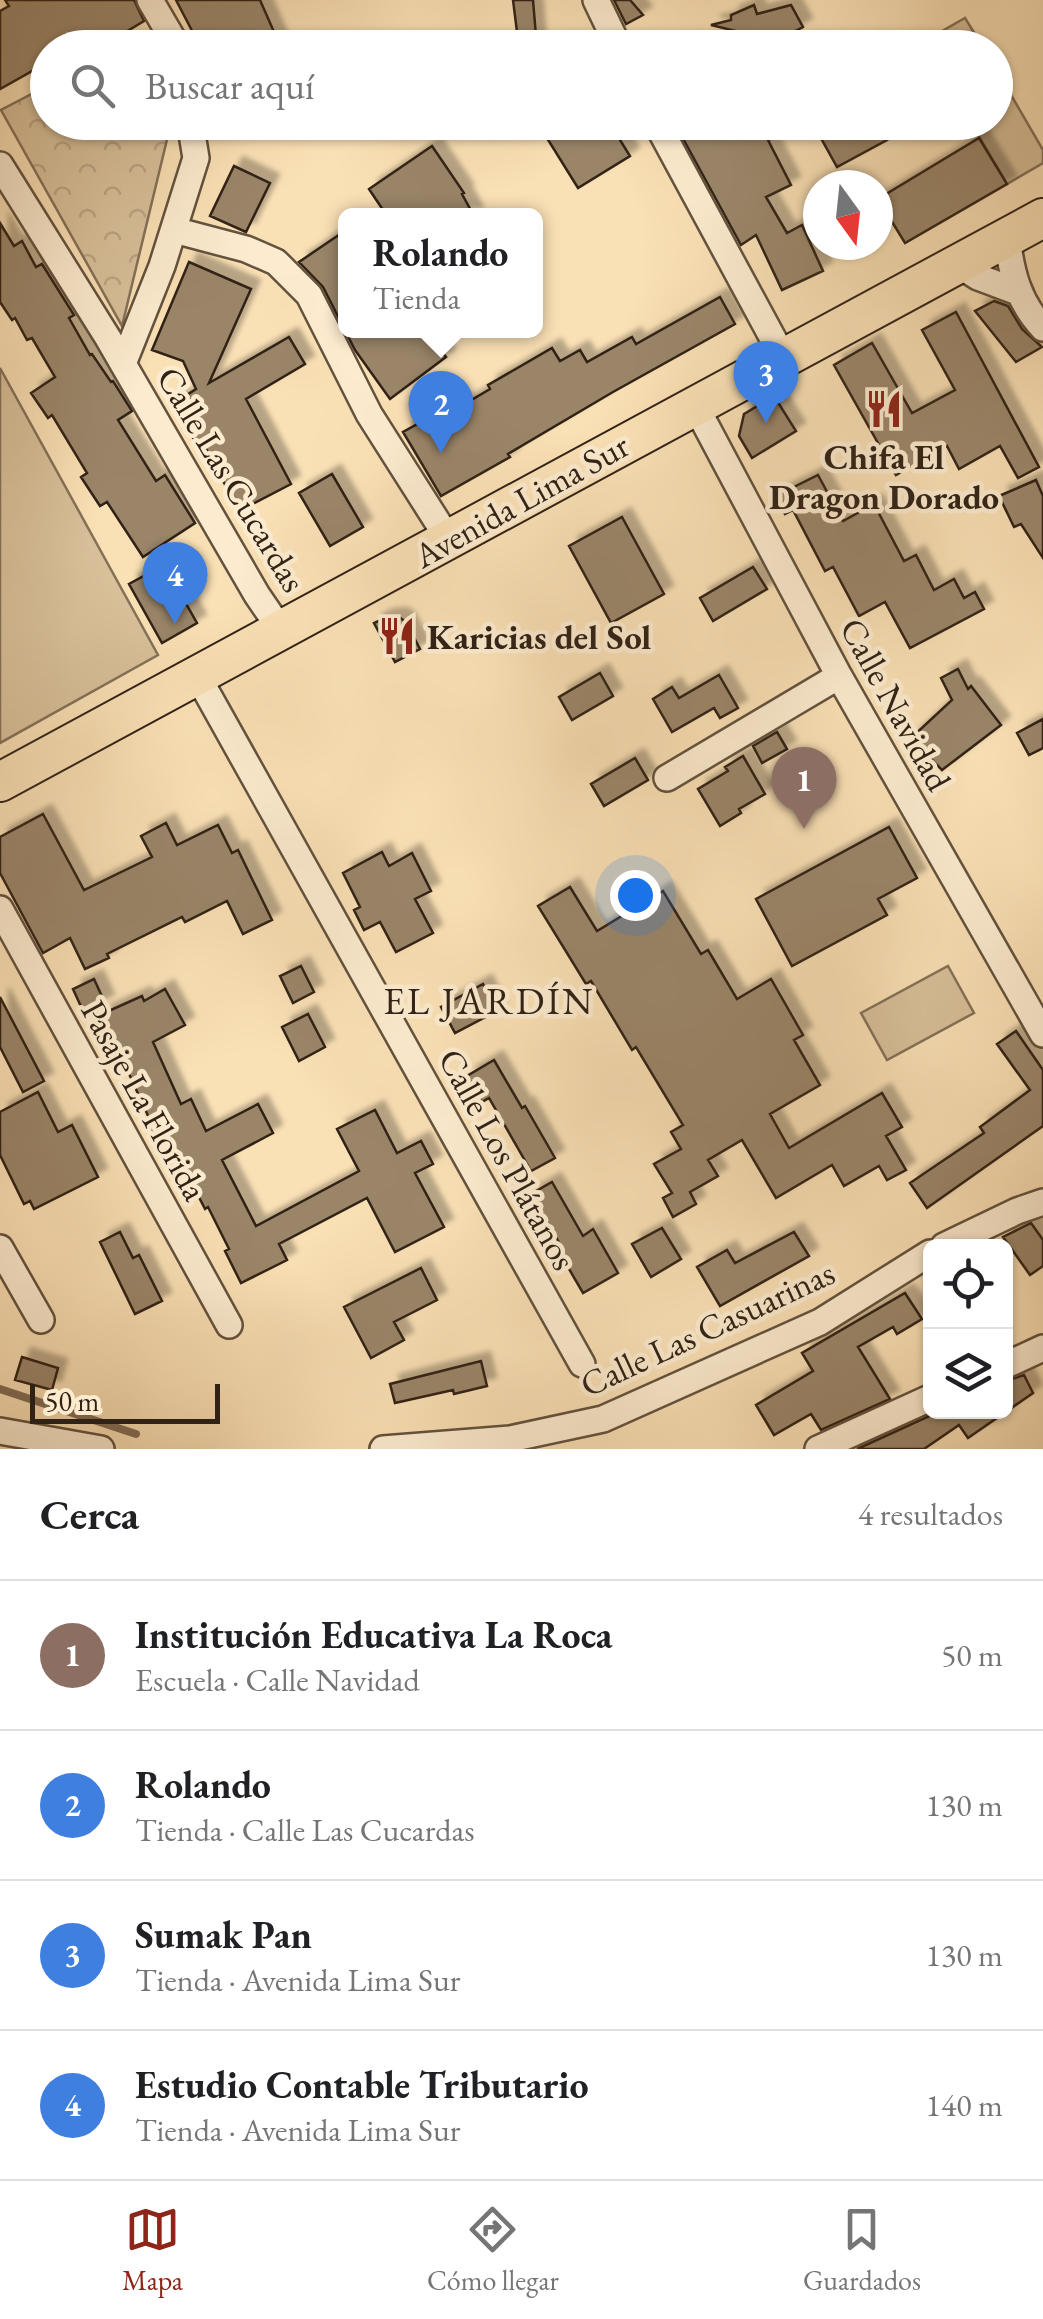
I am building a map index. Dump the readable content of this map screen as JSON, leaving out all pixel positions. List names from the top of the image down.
{
  "streets": {
    "highway": ["Avenida Lima Sur"],
    "street": [
      "Calle Las Cucardas",
      "Calle Navidad",
      "Pasaje La Florida",
      "Calle Los Plátanos",
      "Calle Las Casuarinas"
    ]
  },
  "crossings": [
    ["Calle Las Cucardas", "Avenida Lima Sur"],
    ["Avenida Lima Sur", "Calle Navidad"],
    ["Avenida Lima Sur", "Calle Los Plátanos"]
  ],
  "districts": ["EL JARDÍN"],
  "places": {
    "restaurant": ["Chifa El Dragon Dorado", "Karicias del Sol"]
  },
  "scale_bar": "50 m",
  "north": "bottom",
  "page": {
    "search": "Buscar aquí",
    "popup": ["Rolando", "Tienda"],
    "pins": [
      "3",
      "2",
      "4",
      "1"
    ],
    "scale": "50 m",
    "heading": ["Cerca", "4 resultados"],
    "list": [
      {
        "mark": "1",
        "name": "Institución Educativa La Roca",
        "note": "Escuela · Calle Navidad",
        "value": "50 m"
      },
      {
        "mark": "2",
        "name": "Rolando",
        "note": "Tienda · Calle Las Cucardas",
        "value": "130 m"
      },
      {
        "mark": "3",
        "name": "Sumak Pan",
        "note": "Tienda · Avenida Lima Sur",
        "value": "130 m"
      },
      {
        "mark": "4",
        "name": "Estudio Contable Tributario",
        "note": "Tienda · Avenida Lima Sur",
        "value": "140 m"
      }
    ],
    "nav": ["Mapa", "Cómo llegar", "Guardados"]
  }
}
